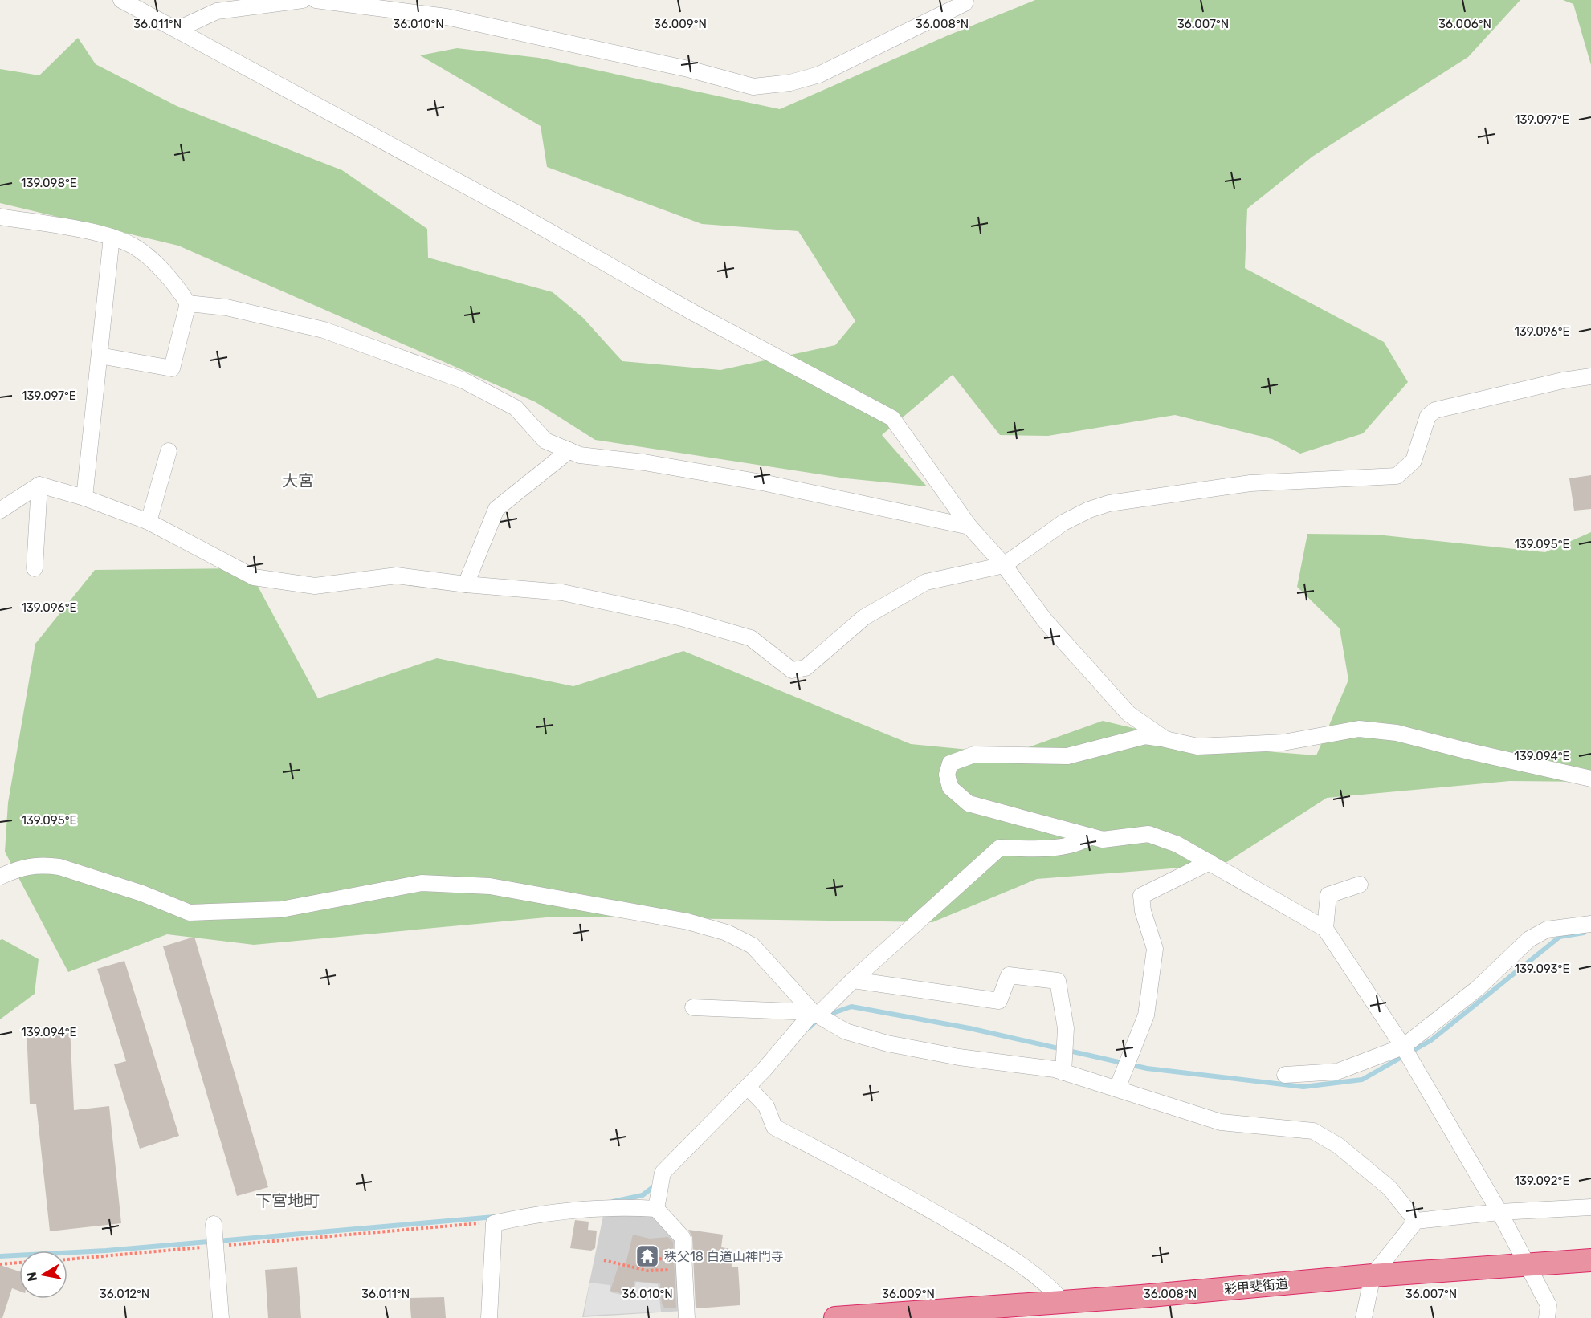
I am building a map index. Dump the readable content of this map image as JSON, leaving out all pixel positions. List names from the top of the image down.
{
  "streets": {
    "highway": ["彩甲斐街道"]
  },
  "districts": ["大宮", "下宮地町"],
  "places": {
    "temple": ["秩父18 白道山神門寺"]
  },
  "north": "left",
  "coordinates": [
    "36.006°N",
    "36.011°N",
    "36.010°N",
    "36.009°N",
    "36.008°N",
    "36.007°N",
    "139.097°E",
    "139.098°E",
    "139.096°E",
    "139.095°E",
    "139.094°E",
    "139.093°E",
    "139.092°E",
    "36.012°N"
  ]
}
